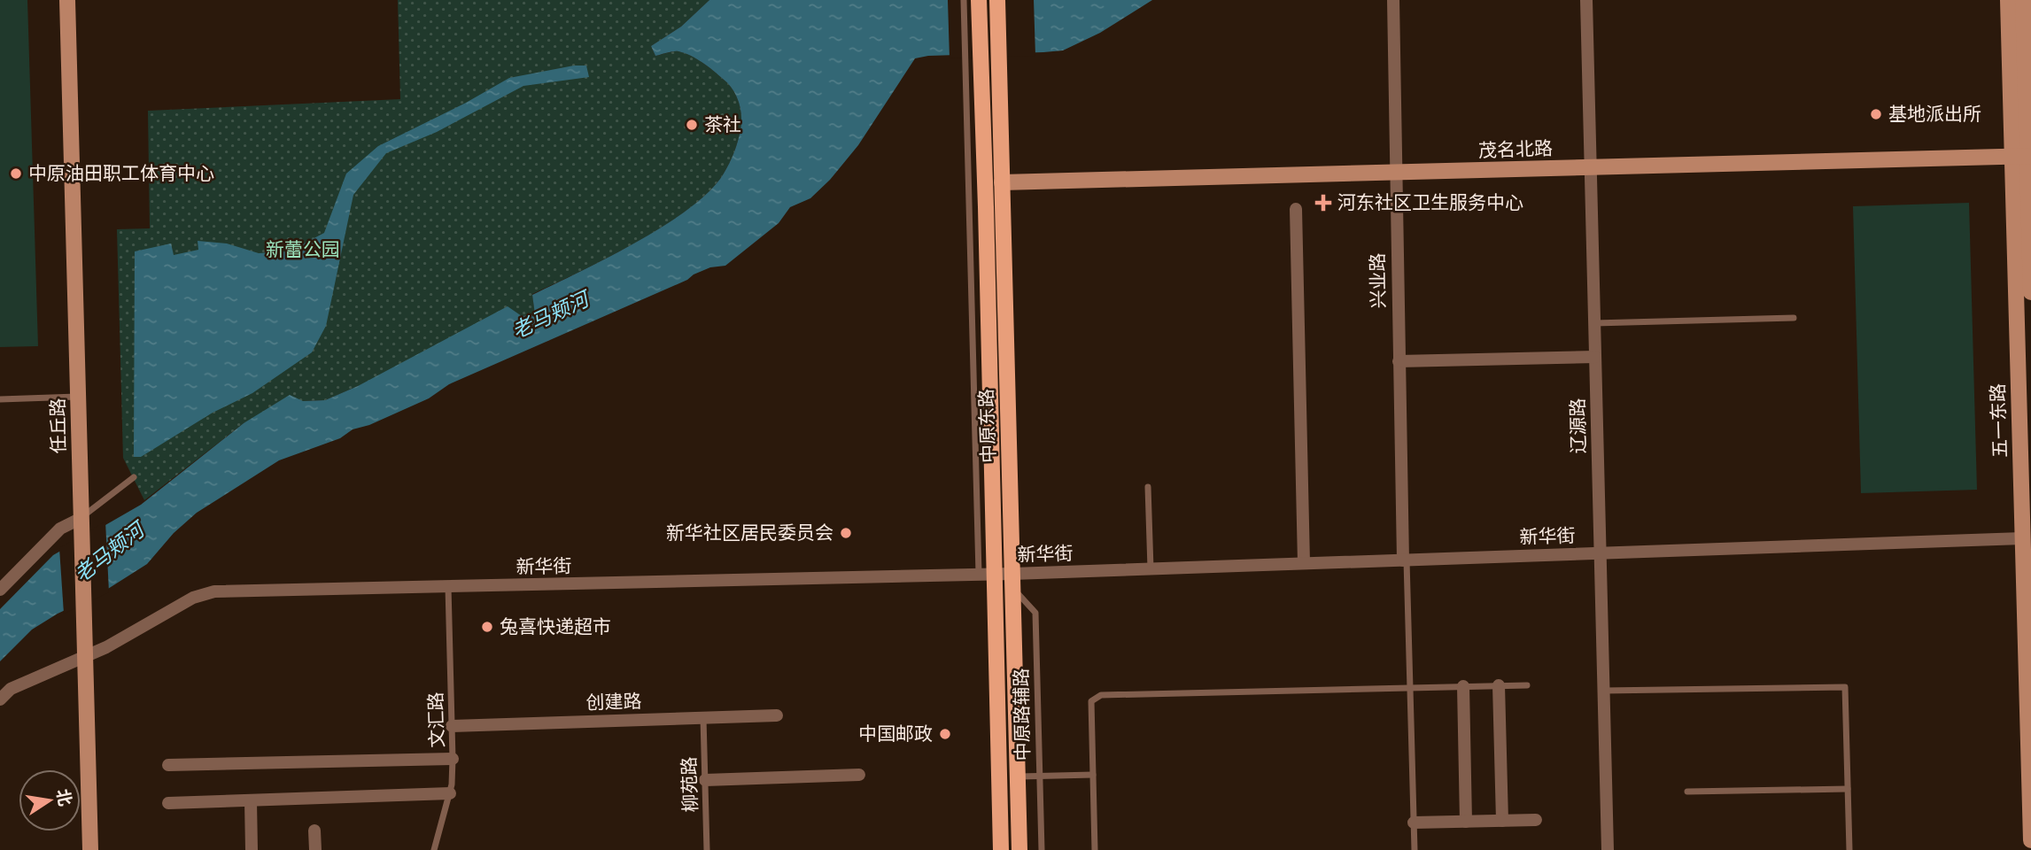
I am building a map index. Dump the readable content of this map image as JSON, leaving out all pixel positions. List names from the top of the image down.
{
  "streets": {
    "main road": ["中原东路"],
    "street": [
      "茂名北路",
      "兴业路",
      "五一东路",
      "任丘路",
      "辽源路",
      "新华街",
      "创建路"
    ],
    "lane": ["中原路辅路", "文汇路", "柳苑路"]
  },
  "crossings": [
    ["茂名北路", "兴业路"],
    ["茂名北路", "五一东路"],
    ["茂名北路", "中原东路"],
    ["茂名北路", "辽源路"],
    ["兴业路", "新华街"],
    ["五一东路", "新华街"],
    ["任丘路", "新华街"],
    ["中原东路", "新华街"],
    ["中原东路", "中原路辅路"],
    ["辽源路", "新华街"],
    ["新华街", "中原路辅路"],
    ["新华街", "文汇路"],
    ["创建路", "文汇路"],
    ["创建路", "柳苑路"]
  ],
  "water": ["老马颊河"],
  "parks": ["新蕾公园"],
  "places": {
    "other": [
      "基地派出所",
      "茶社",
      "中原油田职工体育中心",
      "新华社区居民委员会",
      "兔喜快递超市",
      "中国邮政"
    ],
    "health": ["河东社区卫生服务中心"]
  },
  "north": "right"
}
